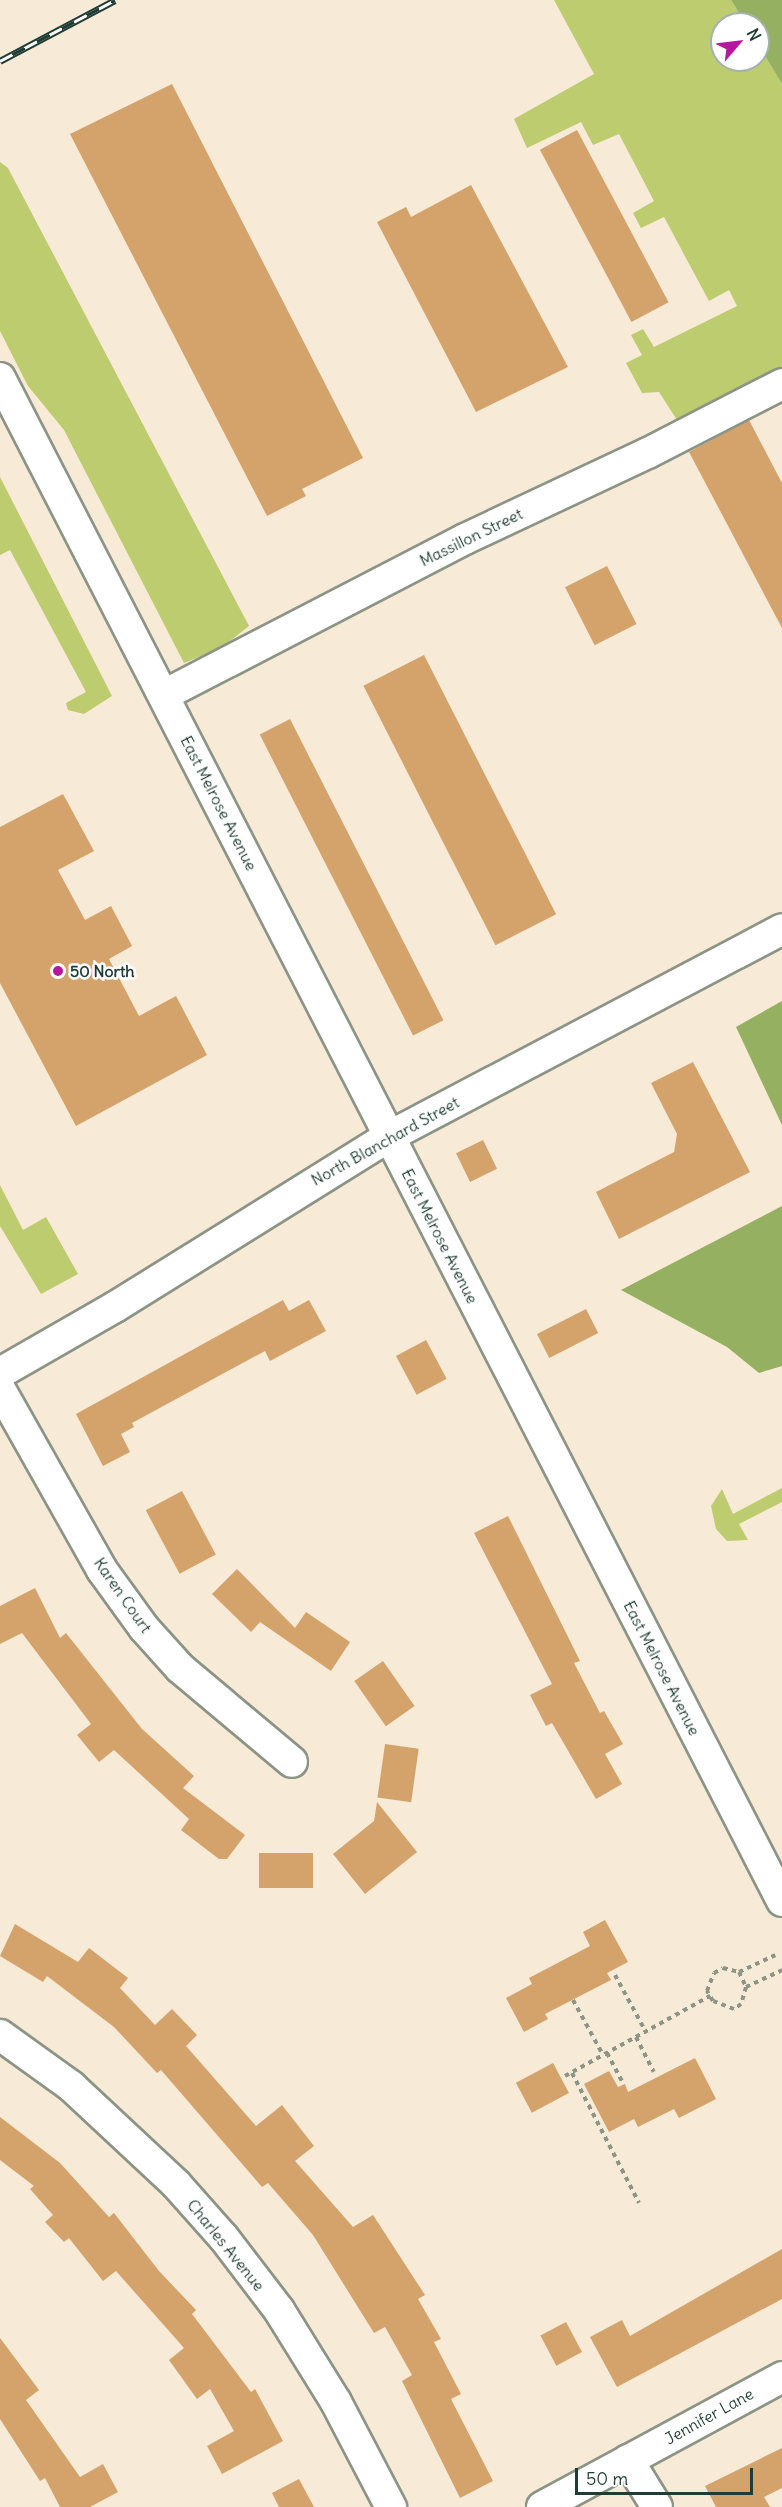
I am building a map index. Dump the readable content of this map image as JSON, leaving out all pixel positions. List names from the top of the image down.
{
  "streets": {
    "street": [
      "Massillon Street",
      "East Melrose Avenue",
      "North Blanchard Street",
      "Karen Court",
      "Charles Avenue",
      "Jennifer Lane"
    ]
  },
  "crossings": [
    ["Massillon Street", "East Melrose Avenue"],
    ["East Melrose Avenue", "North Blanchard Street"]
  ],
  "places": ["50 North"],
  "scale_bar": "50 m",
  "north": "top right"
}
